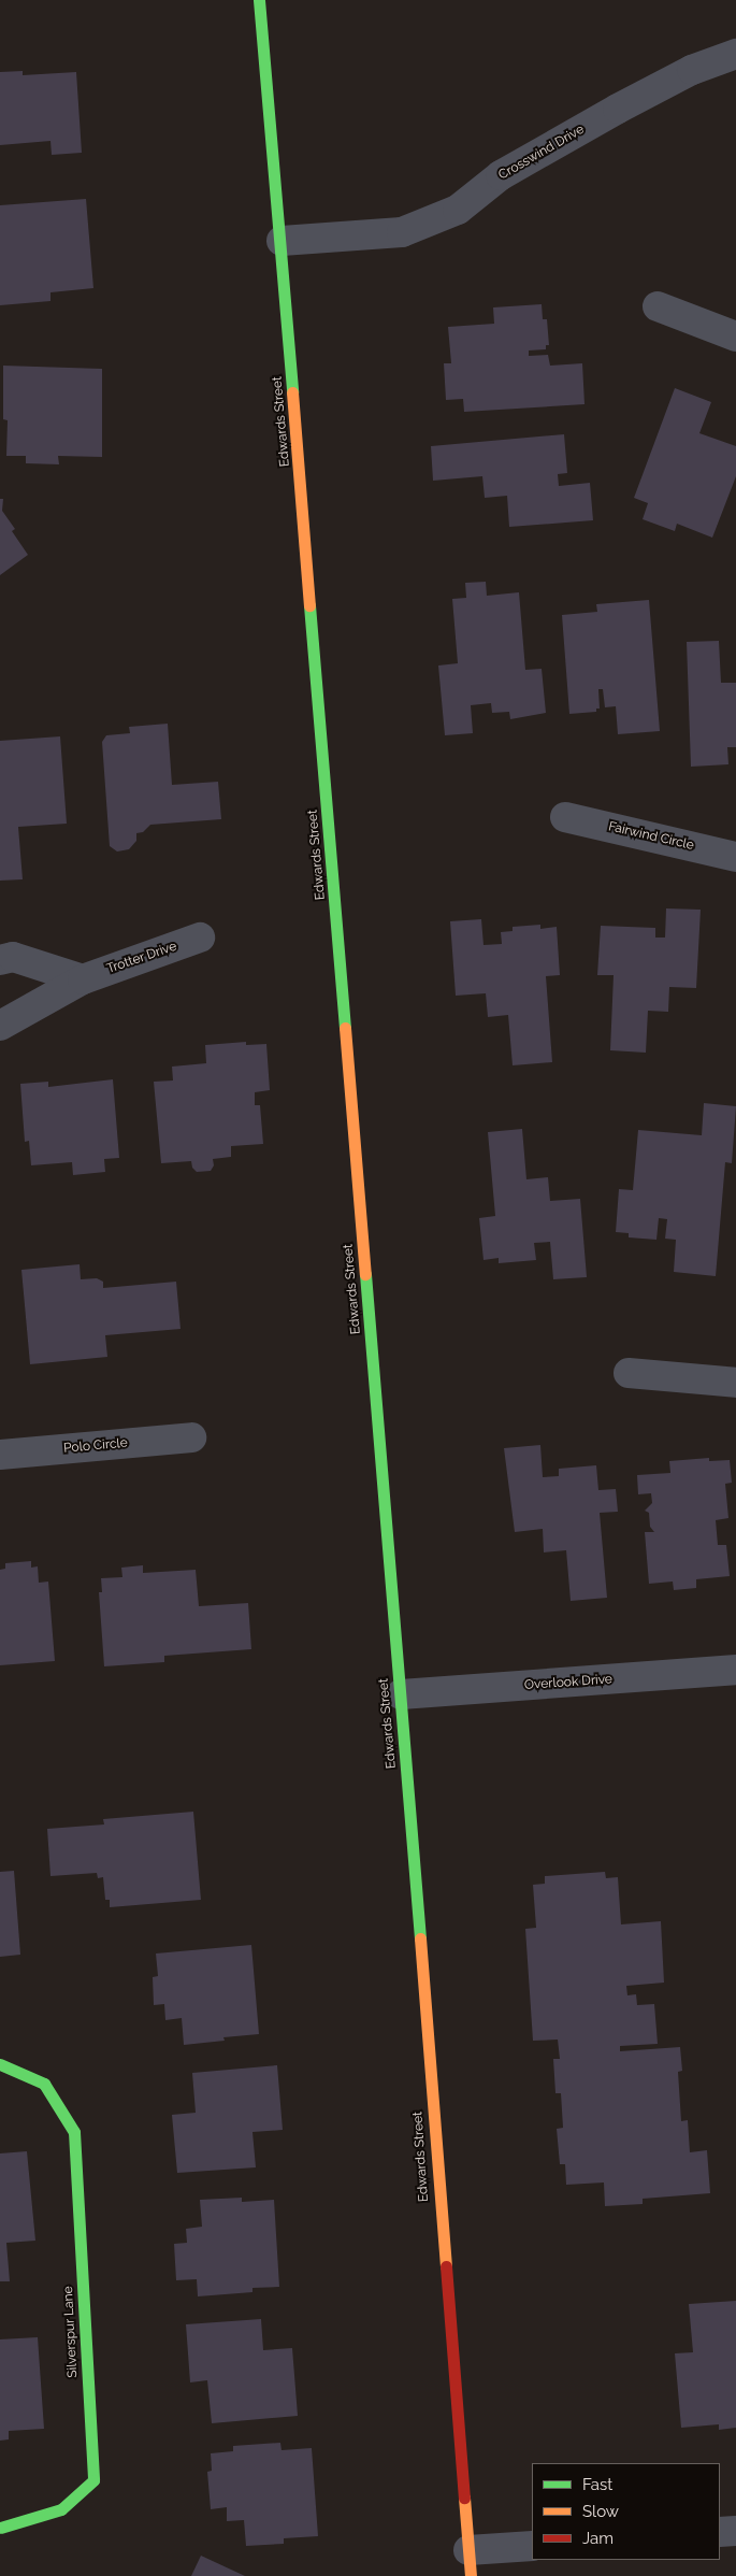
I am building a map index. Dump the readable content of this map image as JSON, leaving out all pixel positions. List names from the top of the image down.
{
  "streets": {
    "main road": ["Edwards Street", "Silverspur Lane"],
    "street": [
      "Crosswind Drive",
      "Fairwind Circle",
      "Trotter Drive",
      "Polo Circle",
      "Overlook Drive"
    ]
  },
  "crossings": [
    ["Crosswind Drive", "Edwards Street"],
    ["Edwards Street", "Overlook Drive"]
  ],
  "legend": ["Fast", "Slow", "Jam"]
}
